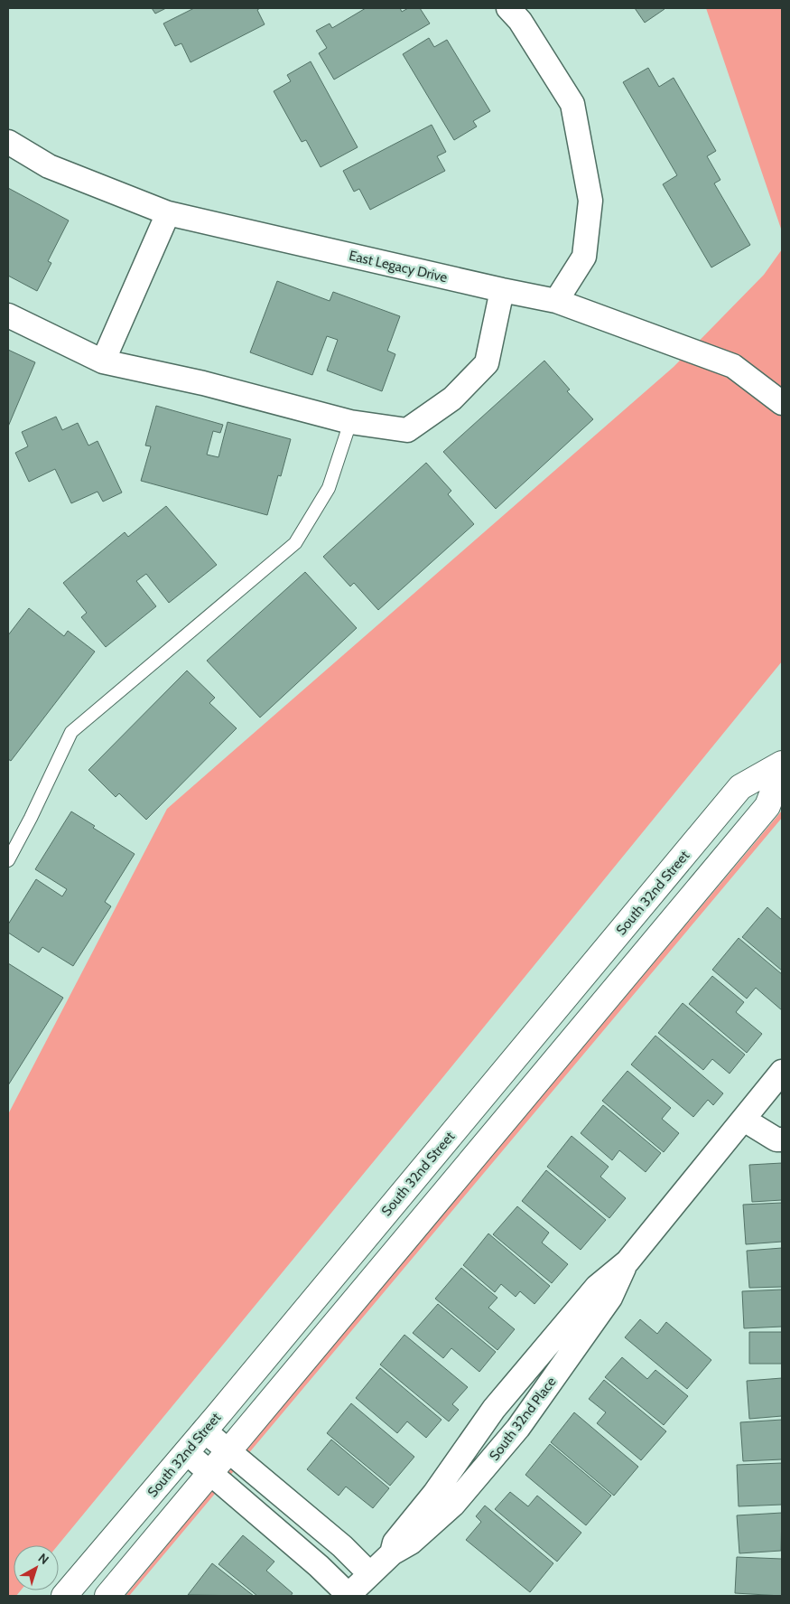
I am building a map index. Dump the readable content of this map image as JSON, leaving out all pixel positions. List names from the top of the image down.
{
  "streets": {
    "main road": ["South 32nd Street"],
    "street": ["East Legacy Drive", "South 32nd Place"]
  },
  "north": "top right"
}
